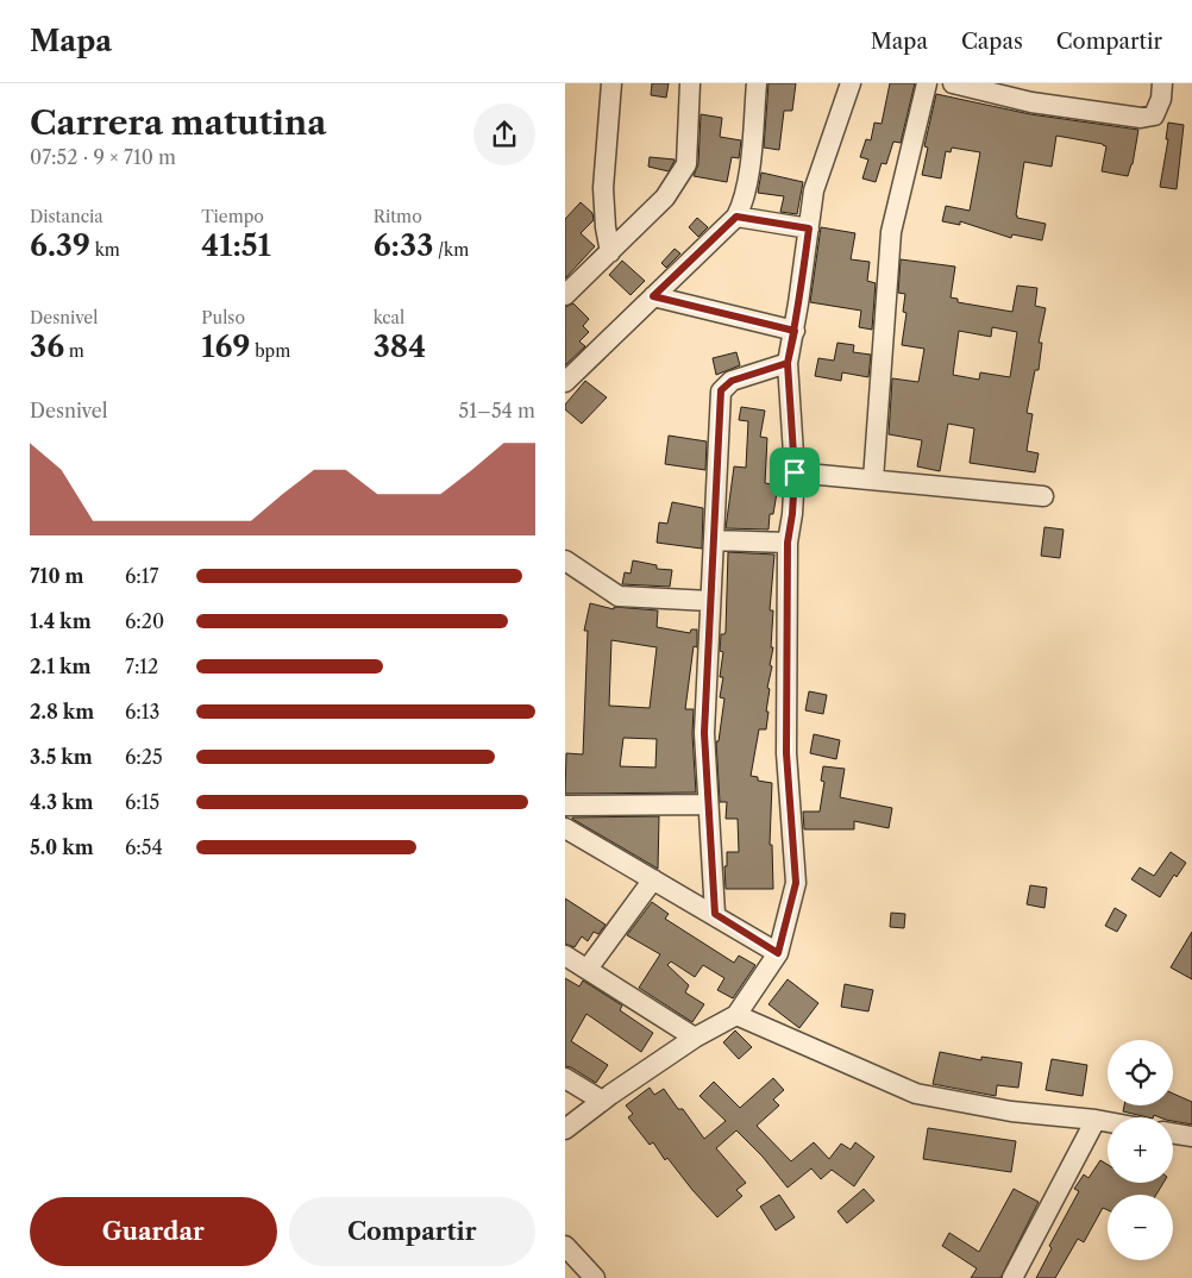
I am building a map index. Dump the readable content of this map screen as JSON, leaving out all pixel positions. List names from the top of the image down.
{
  "page": {
    "header": "Mapa",
    "nav": ["Mapa", "Capas", "Compartir"],
    "heading": ["Carrera matutina", "07:52 · 9 × 710 m"],
    "stats": [
      ["Distancia", "6.39 km"],
      ["Tiempo", "41:51"],
      ["Ritmo", "6:33 /km"],
      ["Desnivel", "36 m"],
      ["Pulso", "169 bpm"],
      ["kcal", "384"]
    ],
    "chart": ["Desnivel", "51–54 m"],
    "list": [
      {
        "name": "710 m",
        "note": "6:17"
      },
      {
        "name": "1.4 km",
        "note": "6:20"
      },
      {
        "name": "2.1 km",
        "note": "7:12"
      },
      {
        "name": "2.8 km",
        "note": "6:13"
      },
      {
        "name": "3.5 km",
        "note": "6:25"
      },
      {
        "name": "4.3 km",
        "note": "6:15"
      },
      {
        "name": "5.0 km",
        "note": "6:54"
      }
    ],
    "map_buttons": ["+", "−"],
    "buttons": ["Guardar", "Compartir"]
  }
}
